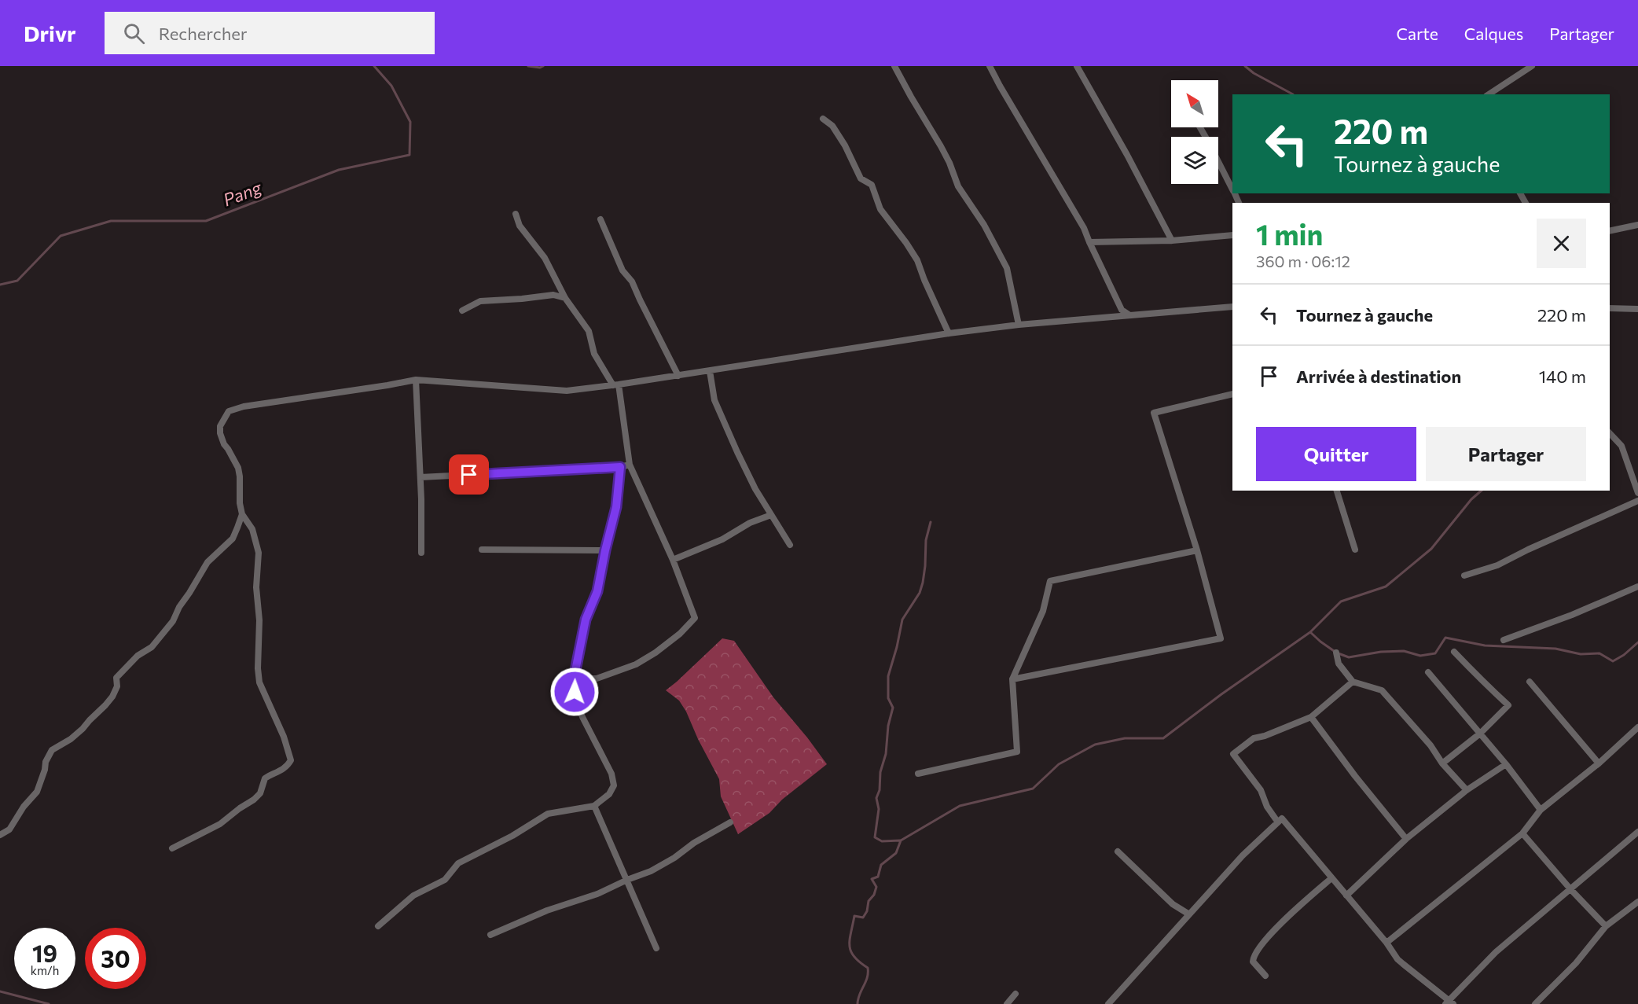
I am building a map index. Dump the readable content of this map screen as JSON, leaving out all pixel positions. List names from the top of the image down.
{
  "water": ["Pang"],
  "north": "top left",
  "page": {
    "header": "Drivr",
    "search": "Rechercher",
    "nav": ["Carte", "Calques", "Partager"],
    "turn": ["220 m", "Tournez à gauche"],
    "heading": ["1 min", "360 m · 06:12"],
    "list": [
      {
        "name": "Tournez à gauche",
        "value": "220 m"
      },
      {
        "name": "Arrivée à destination",
        "value": "140 m"
      }
    ],
    "buttons": ["Quitter", "Partager"],
    "speed": "19 km/h",
    "limit": "30"
  }
}
